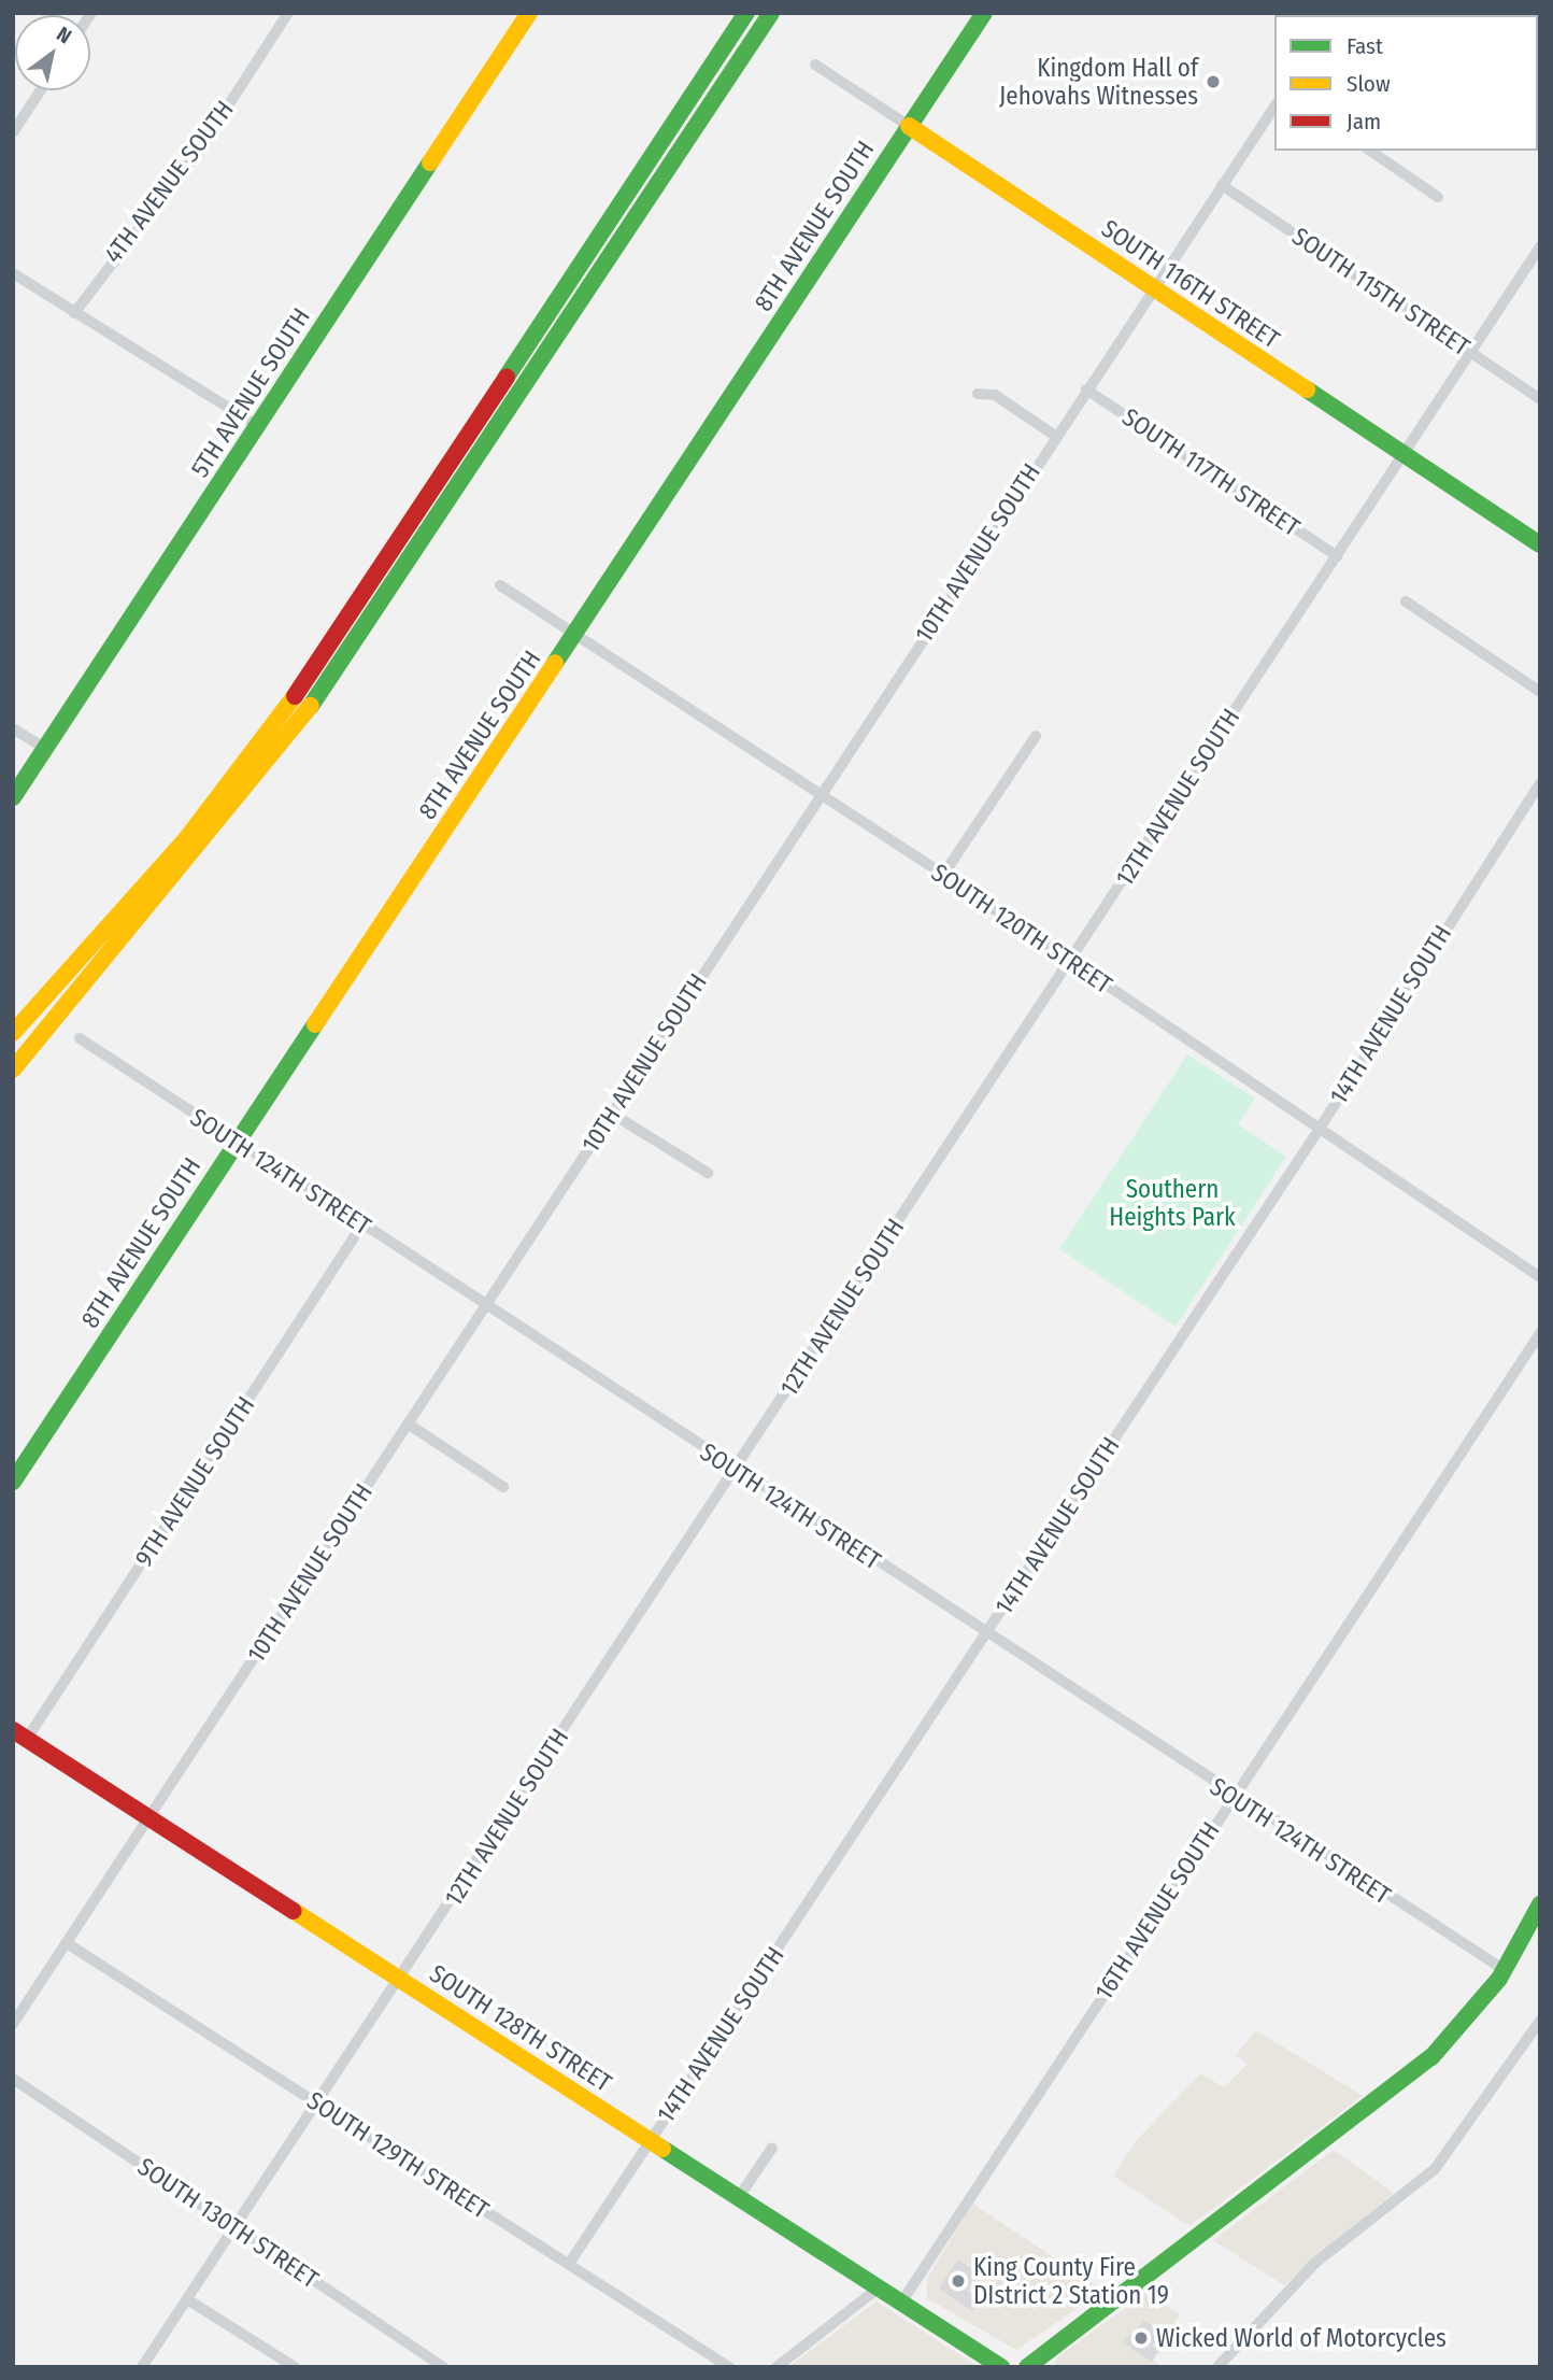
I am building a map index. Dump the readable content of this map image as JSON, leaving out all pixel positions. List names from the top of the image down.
{
  "streets": {
    "main road": [
      "8TH AVENUE SOUTH",
      "SOUTH 116TH STREET",
      "5TH AVENUE SOUTH",
      "SOUTH 128TH STREET"
    ],
    "street": [
      "4TH AVENUE SOUTH",
      "SOUTH 115TH STREET",
      "SOUTH 117TH STREET",
      "10TH AVENUE SOUTH",
      "12TH AVENUE SOUTH",
      "SOUTH 120TH STREET",
      "14TH AVENUE SOUTH",
      "SOUTH 124TH STREET",
      "9TH AVENUE SOUTH",
      "16TH AVENUE SOUTH",
      "SOUTH 129TH STREET",
      "SOUTH 130TH STREET"
    ]
  },
  "crossings": [
    ["8TH AVENUE SOUTH", "SOUTH 116TH STREET"],
    ["8TH AVENUE SOUTH", "SOUTH 120TH STREET"],
    ["8TH AVENUE SOUTH", "SOUTH 124TH STREET"],
    ["SOUTH 116TH STREET", "10TH AVENUE SOUTH"],
    ["SOUTH 116TH STREET", "12TH AVENUE SOUTH"],
    ["SOUTH 115TH STREET", "10TH AVENUE SOUTH"],
    ["SOUTH 115TH STREET", "12TH AVENUE SOUTH"],
    ["SOUTH 117TH STREET", "10TH AVENUE SOUTH"],
    ["SOUTH 117TH STREET", "12TH AVENUE SOUTH"],
    ["10TH AVENUE SOUTH", "SOUTH 120TH STREET"],
    ["10TH AVENUE SOUTH", "SOUTH 124TH STREET"],
    ["10TH AVENUE SOUTH", "SOUTH 128TH STREET"],
    ["10TH AVENUE SOUTH", "SOUTH 129TH STREET"],
    ["12TH AVENUE SOUTH", "SOUTH 120TH STREET"],
    ["12TH AVENUE SOUTH", "SOUTH 124TH STREET"],
    ["12TH AVENUE SOUTH", "SOUTH 128TH STREET"],
    ["12TH AVENUE SOUTH", "SOUTH 129TH STREET"],
    ["12TH AVENUE SOUTH", "SOUTH 130TH STREET"],
    ["SOUTH 120TH STREET", "14TH AVENUE SOUTH"],
    ["14TH AVENUE SOUTH", "SOUTH 124TH STREET"],
    ["14TH AVENUE SOUTH", "SOUTH 128TH STREET"],
    ["14TH AVENUE SOUTH", "SOUTH 129TH STREET"],
    ["SOUTH 124TH STREET", "9TH AVENUE SOUTH"],
    ["SOUTH 124TH STREET", "16TH AVENUE SOUTH"],
    ["9TH AVENUE SOUTH", "SOUTH 128TH STREET"],
    ["16TH AVENUE SOUTH", "SOUTH 128TH STREET"]
  ],
  "parks": ["Southern Heights Park"],
  "places": ["Kingdom Hall of Jehovahs Witnesses", "King County Fire DIstrict 2 Station 19", "Wicked World of Motorcycles"],
  "legend": ["Fast", "Slow", "Jam"],
  "north": "top right"
}
